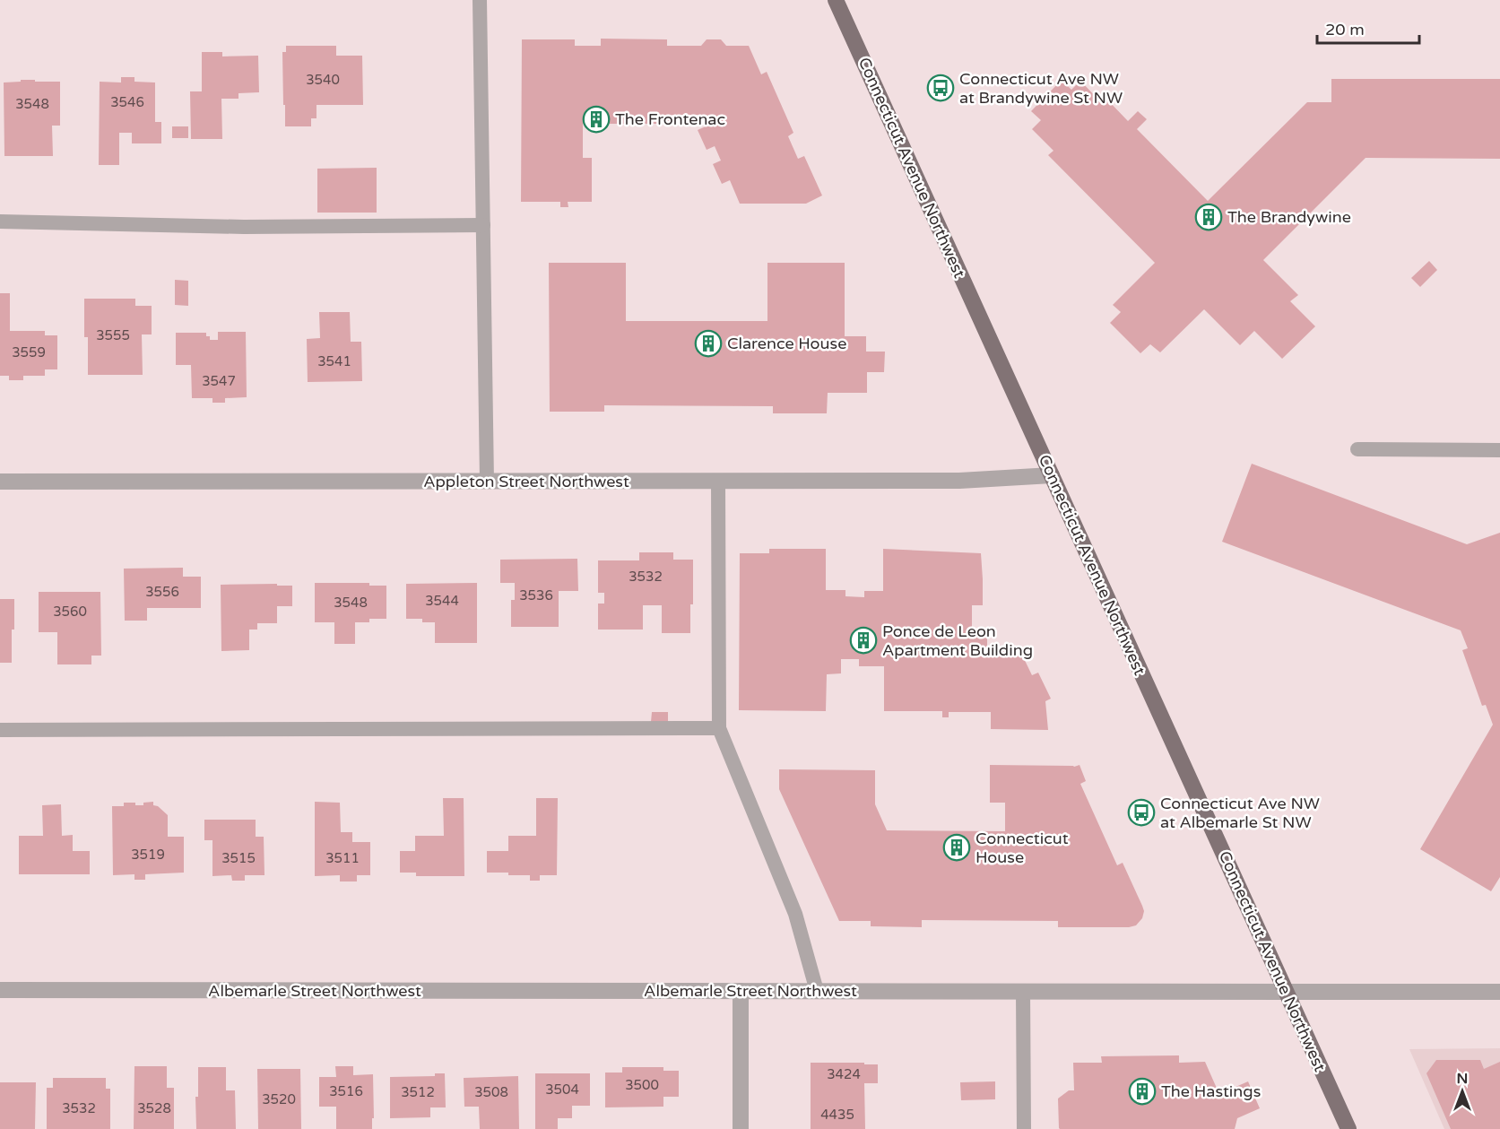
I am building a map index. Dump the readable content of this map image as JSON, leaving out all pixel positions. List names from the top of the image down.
{
  "streets": {
    "main road": ["Connecticut Avenue Northwest"],
    "street": ["Appleton Street Northwest", "Albemarle Street Northwest"]
  },
  "crossings": [
    ["Connecticut Avenue Northwest", "Appleton Street Northwest"],
    ["Connecticut Avenue Northwest", "Albemarle Street Northwest"]
  ],
  "places": {
    "bus stop": ["Connecticut Ave NW at Brandywine St NW", "Connecticut Ave NW at Albemarle St NW"],
    "building": [
      "The Frontenac",
      "The Brandywine",
      "Clarence House",
      "Ponce de Leon Apartment Building",
      "Connecticut House",
      "The Hastings"
    ]
  },
  "house_numbers": [
    "3540",
    "3546",
    "3548",
    "3555",
    "3559",
    "3541",
    "3547",
    "3532",
    "3556",
    "3536",
    "3544",
    "3548",
    "3560",
    "3519",
    "3515",
    "3511",
    "3424",
    "3500",
    "3504",
    "3516",
    "3512",
    "3508",
    "3520",
    "3532",
    "3528",
    "4435"
  ],
  "scale_bar": "20 m",
  "north": "top"
}
